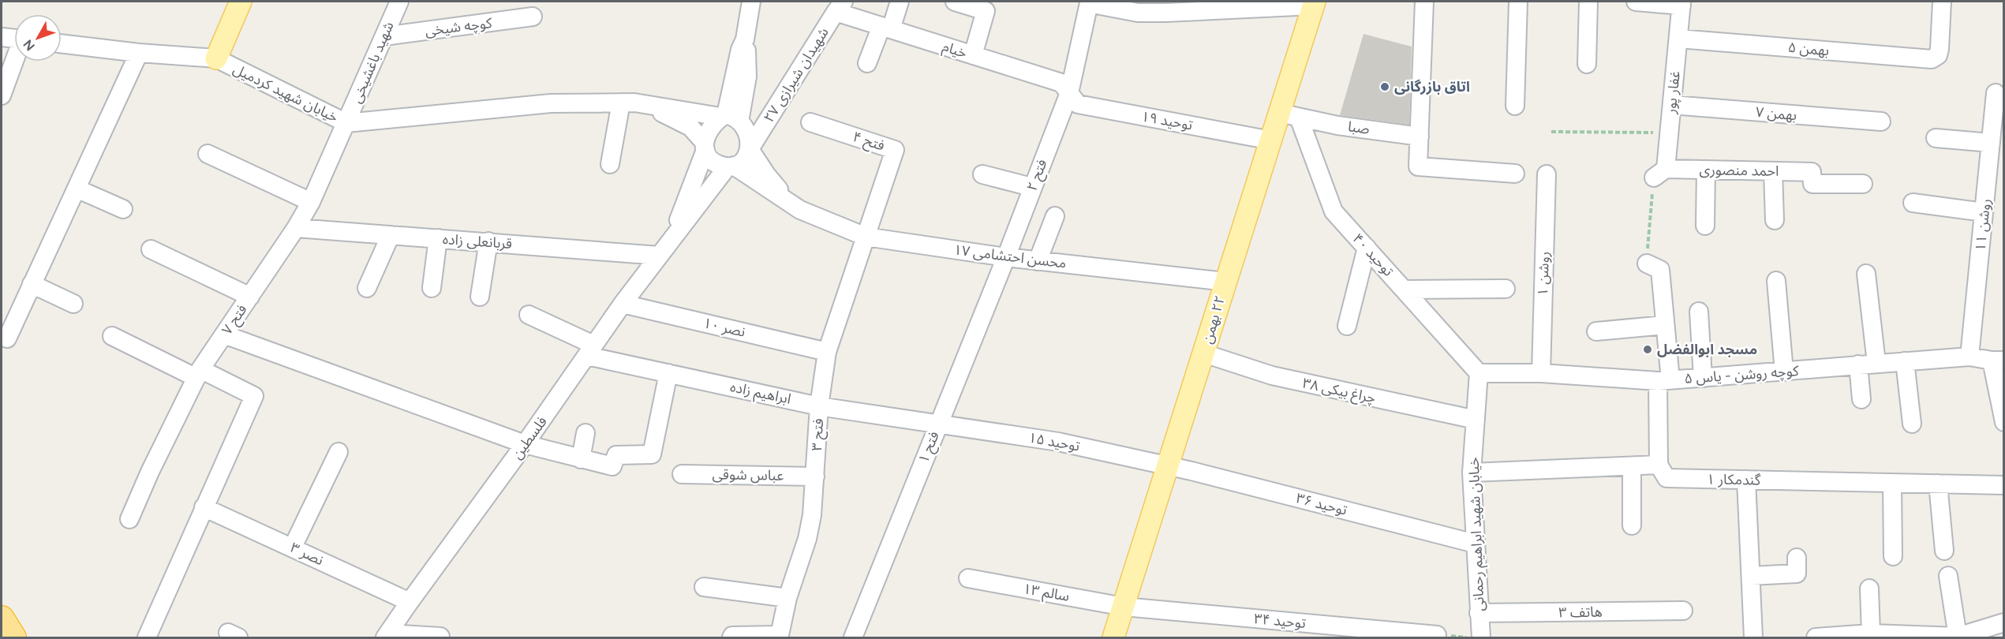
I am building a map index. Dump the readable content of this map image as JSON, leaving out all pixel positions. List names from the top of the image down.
{
  "streets": {
    "main road": ["٢٢ بهمن"],
    "street": [
      "کوچه شیخی",
      "بهمن ۵",
      "خیام",
      "شهید باغشیخی",
      "شهیدان شیرازی ۲۷",
      "غفار پور",
      "خیابان شهید کردمیل",
      "بهمن ۷",
      "توحید ۱۹",
      "صبا",
      "فتح ۴",
      "احمد منصوری",
      "فتح ۲",
      "روشن ۱۱",
      "قربانعلی زاده",
      "توحید ۴۰",
      "محسن احتشامی ۱۷",
      "روشن ۱",
      "فتح ۷",
      "نصر ۱۰",
      "کوچه روشن - یاس ۵",
      "چراغ بیکی ۳۸",
      "ابراهیم زاده",
      "فتح ۳",
      "فلسطین",
      "توحید ۱۵",
      "فتح ۱",
      "عباس شوقی",
      "گندمکار ۱",
      "توحید ۳۶",
      "خیابان شهید ابراهیم رحمانی",
      "نصر ۳",
      "سالم ۱۳",
      "هاتف ۳",
      "توحید ۳۴"
    ]
  },
  "crossings": [
    ["کوچه شیخی", "شهید باغشیخی"],
    ["بهمن ۵", "غفار پور"],
    ["خیام", "شهیدان شیرازی ۲۷"],
    ["خیام", "توحید ۱۹"],
    ["خیام", "فتح ۲"],
    ["شهید باغشیخی", "خیابان شهید کردمیل"],
    ["شهید باغشیخی", "فتح ۷"],
    ["شهیدان شیرازی ۲۷", "محسن احتشامی ۱۷"],
    ["غفار پور", "بهمن ۷"],
    ["غفار پور", "احمد منصوری"],
    ["خیابان شهید کردمیل", "فتح ۷"],
    ["توحید ۱۹", "فتح ۲"],
    ["توحید ۱۹", "٢٢ بهمن"],
    ["صبا", "توحید ۴۰"],
    ["صبا", "٢٢ بهمن"],
    ["فتح ۴", "محسن احتشامی ۱۷"],
    ["فتح ۴", "فتح ۳"],
    ["فتح ۲", "محسن احتشامی ۱۷"],
    ["فتح ۲", "فتح ۱"],
    ["روشن ۱۱", "کوچه روشن - یاس ۵"],
    ["قربانعلی زاده", "فتح ۷"],
    ["قربانعلی زاده", "فلسطین"],
    ["توحید ۴۰", "٢٢ بهمن"],
    ["توحید ۴۰", "کوچه روشن - یاس ۵"],
    ["توحید ۴۰", "خیابان شهید ابراهیم رحمانی"],
    ["محسن احتشامی ۱۷", "٢٢ بهمن"],
    ["محسن احتشامی ۱۷", "فتح ۳"],
    ["محسن احتشامی ۱۷", "فتح ۱"],
    ["روشن ۱", "کوچه روشن - یاس ۵"],
    ["٢٢ بهمن", "چراغ بیکی ۳۸"],
    ["٢٢ بهمن", "توحید ۱۵"],
    ["٢٢ بهمن", "توحید ۳۶"],
    ["٢٢ بهمن", "سالم ۱۳"],
    ["٢٢ بهمن", "توحید ۳۴"],
    ["نصر ۱۰", "فتح ۳"],
    ["نصر ۱۰", "فلسطین"],
    ["کوچه روشن - یاس ۵", "خیابان شهید ابراهیم رحمانی"],
    ["چراغ بیکی ۳۸", "خیابان شهید ابراهیم رحمانی"],
    ["ابراهیم زاده", "فتح ۳"],
    ["ابراهیم زاده", "فلسطین"],
    ["ابراهیم زاده", "توحید ۱۵"],
    ["ابراهیم زاده", "فتح ۱"],
    ["فتح ۳", "عباس شوقی"],
    ["فلسطین", "نصر ۳"],
    ["توحید ۱۵", "فتح ۱"],
    ["توحید ۱۵", "توحید ۳۶"],
    ["توحید ۳۶", "خیابان شهید ابراهیم رحمانی"],
    ["خیابان شهید ابراهیم رحمانی", "هاتف ۳"],
    ["سالم ۱۳", "توحید ۳۴"]
  ],
  "places": ["اتاق بازرگانی", "مسجد ابوالفضل"],
  "north": "bottom left"
}
